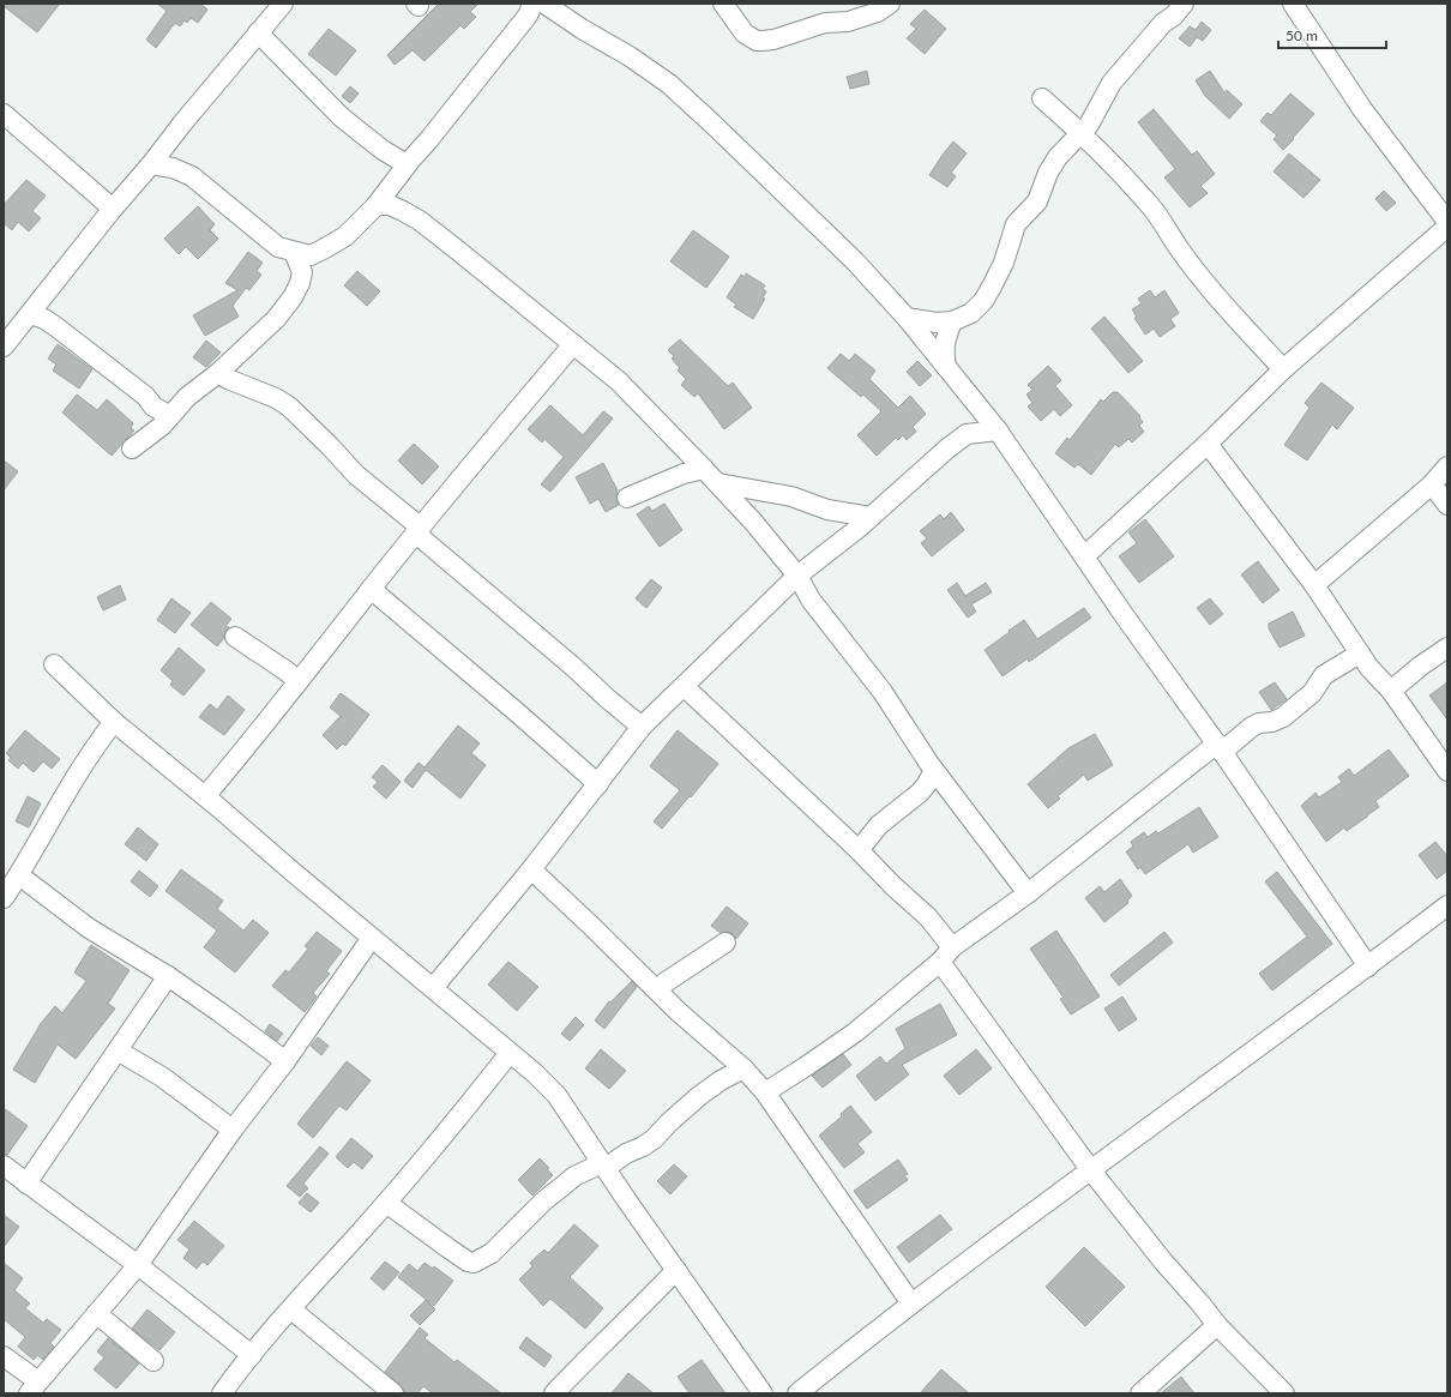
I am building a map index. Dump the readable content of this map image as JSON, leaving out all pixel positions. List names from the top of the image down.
{
  "scale_bar": "50 m"
}
